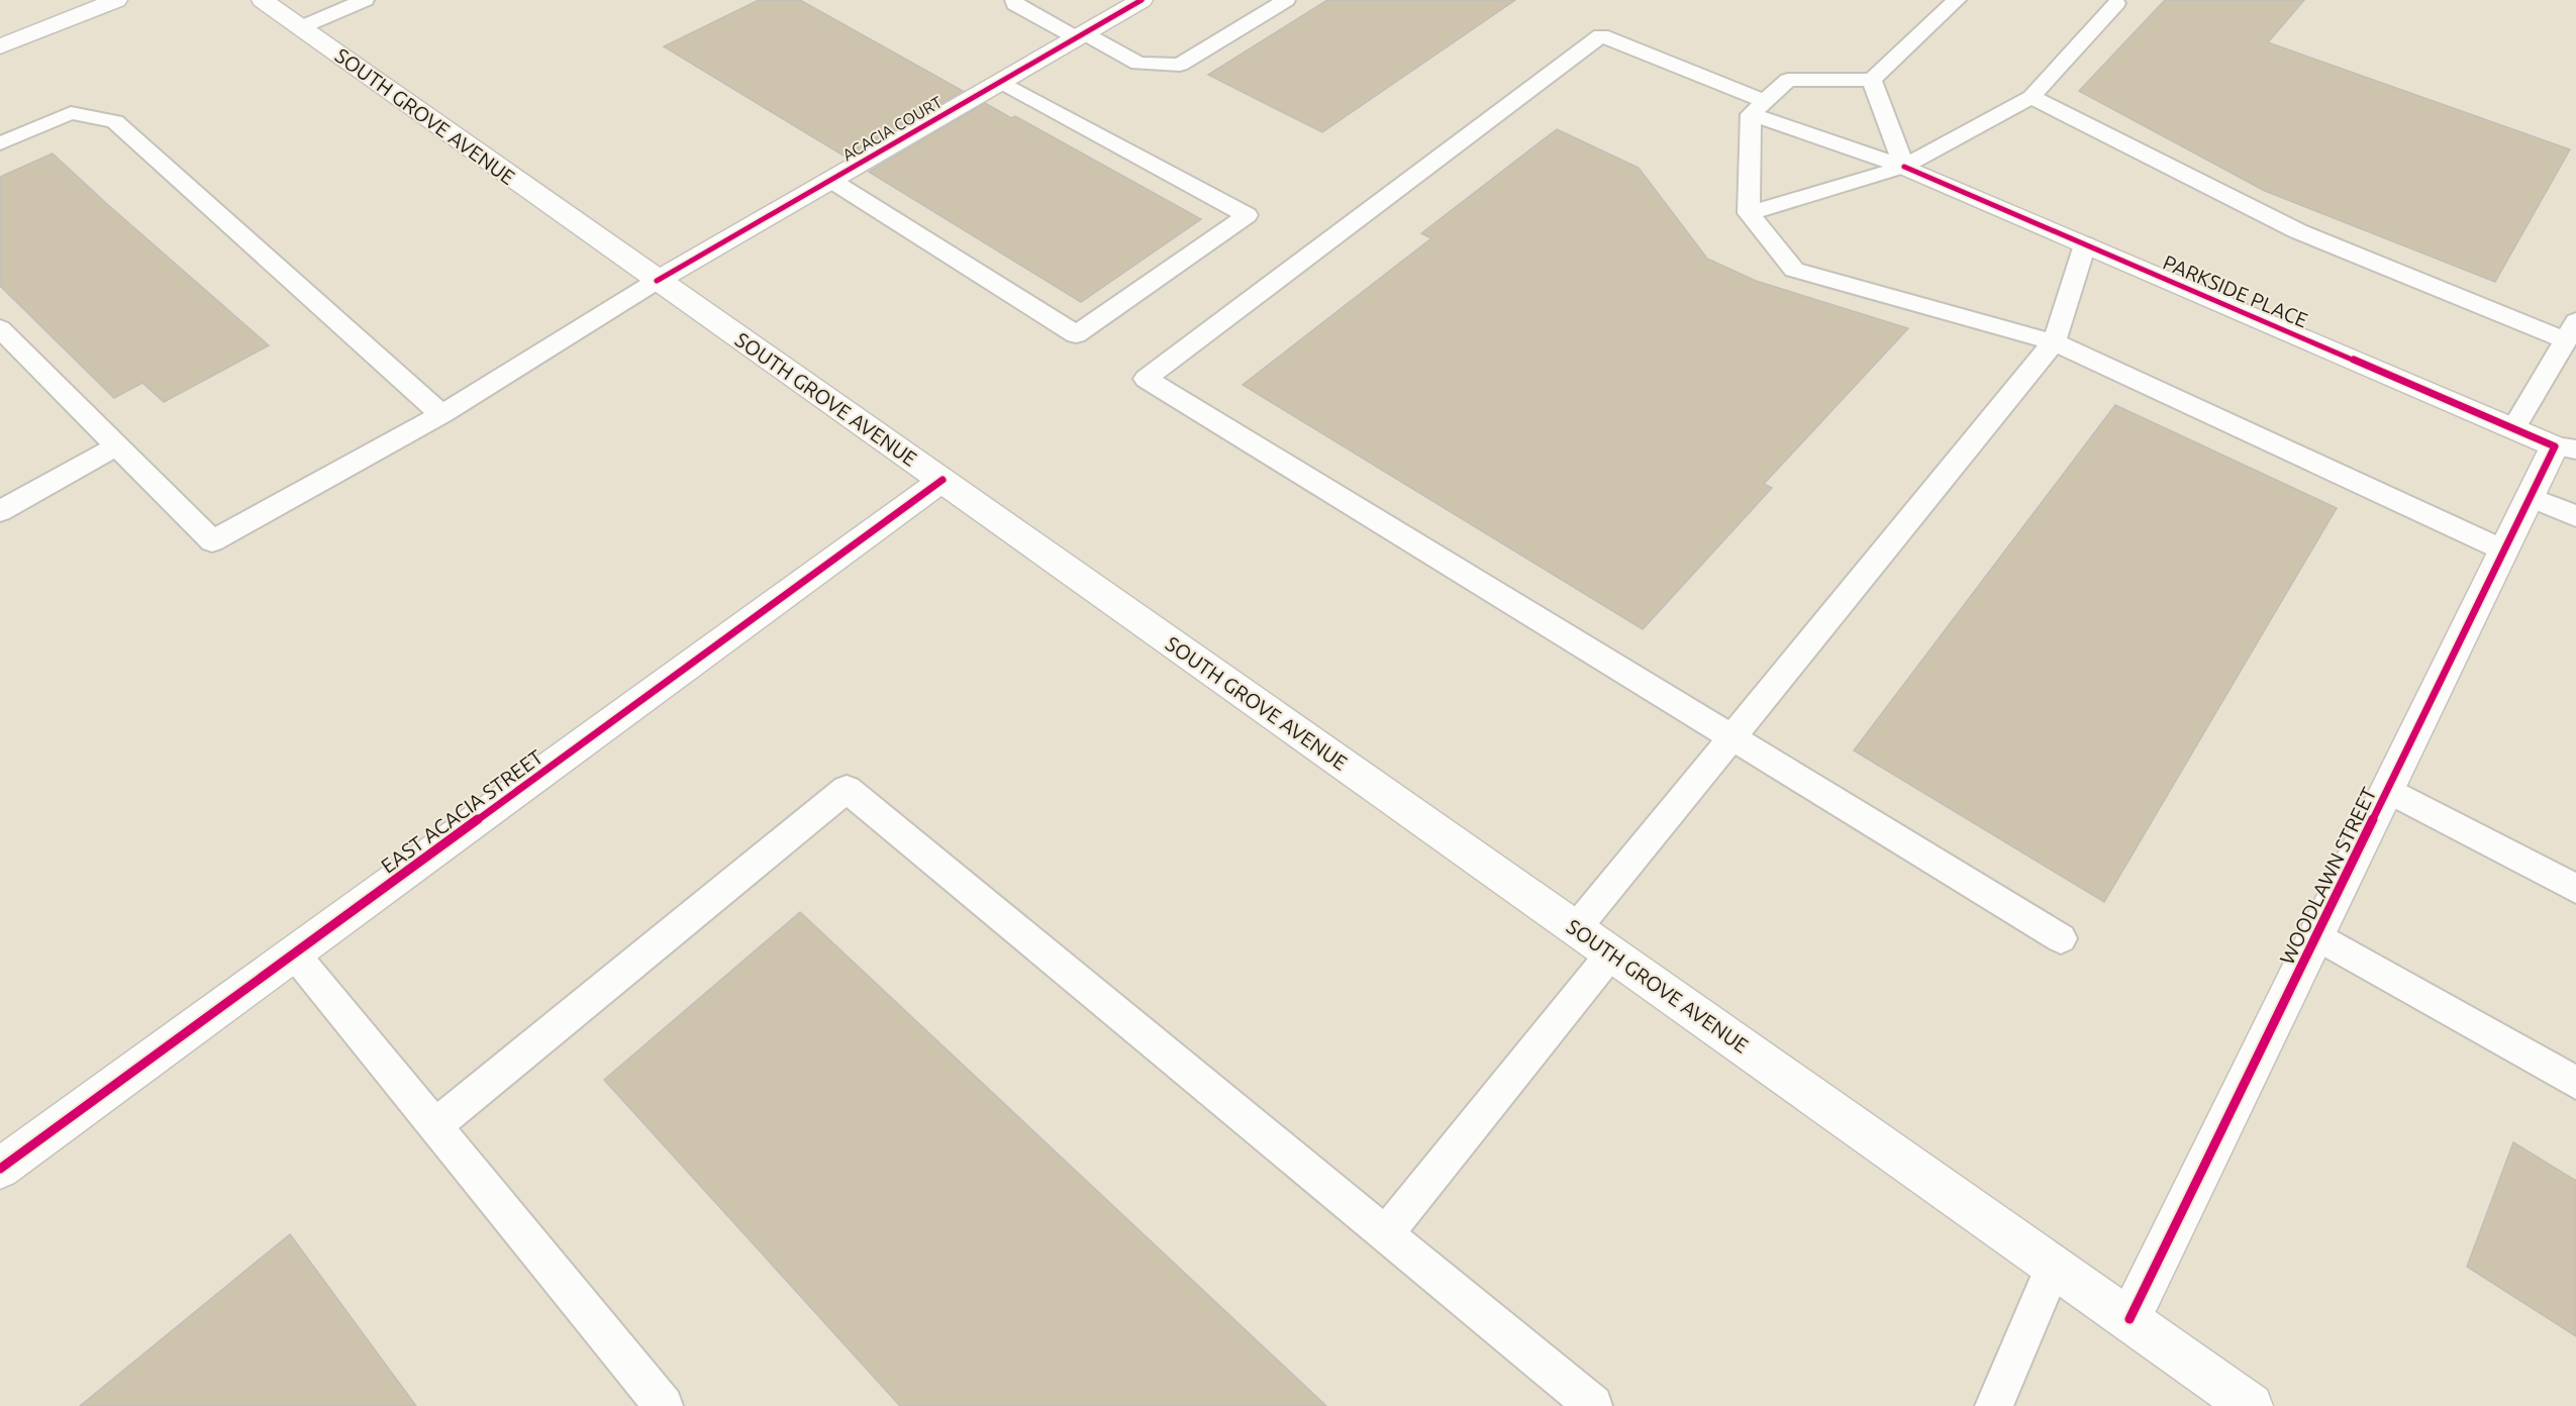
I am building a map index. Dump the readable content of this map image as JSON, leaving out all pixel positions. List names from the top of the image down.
{
  "streets": {
    "street": [
      "SOUTH GROVE AVENUE",
      "ACACIA COURT",
      "PARKSIDE PLACE",
      "EAST ACACIA STREET",
      "WOODLAWN STREET"
    ]
  },
  "crossings": [
    ["SOUTH GROVE AVENUE", "ACACIA COURT"],
    ["SOUTH GROVE AVENUE", "EAST ACACIA STREET"],
    ["SOUTH GROVE AVENUE", "WOODLAWN STREET"],
    ["PARKSIDE PLACE", "WOODLAWN STREET"]
  ]
}
